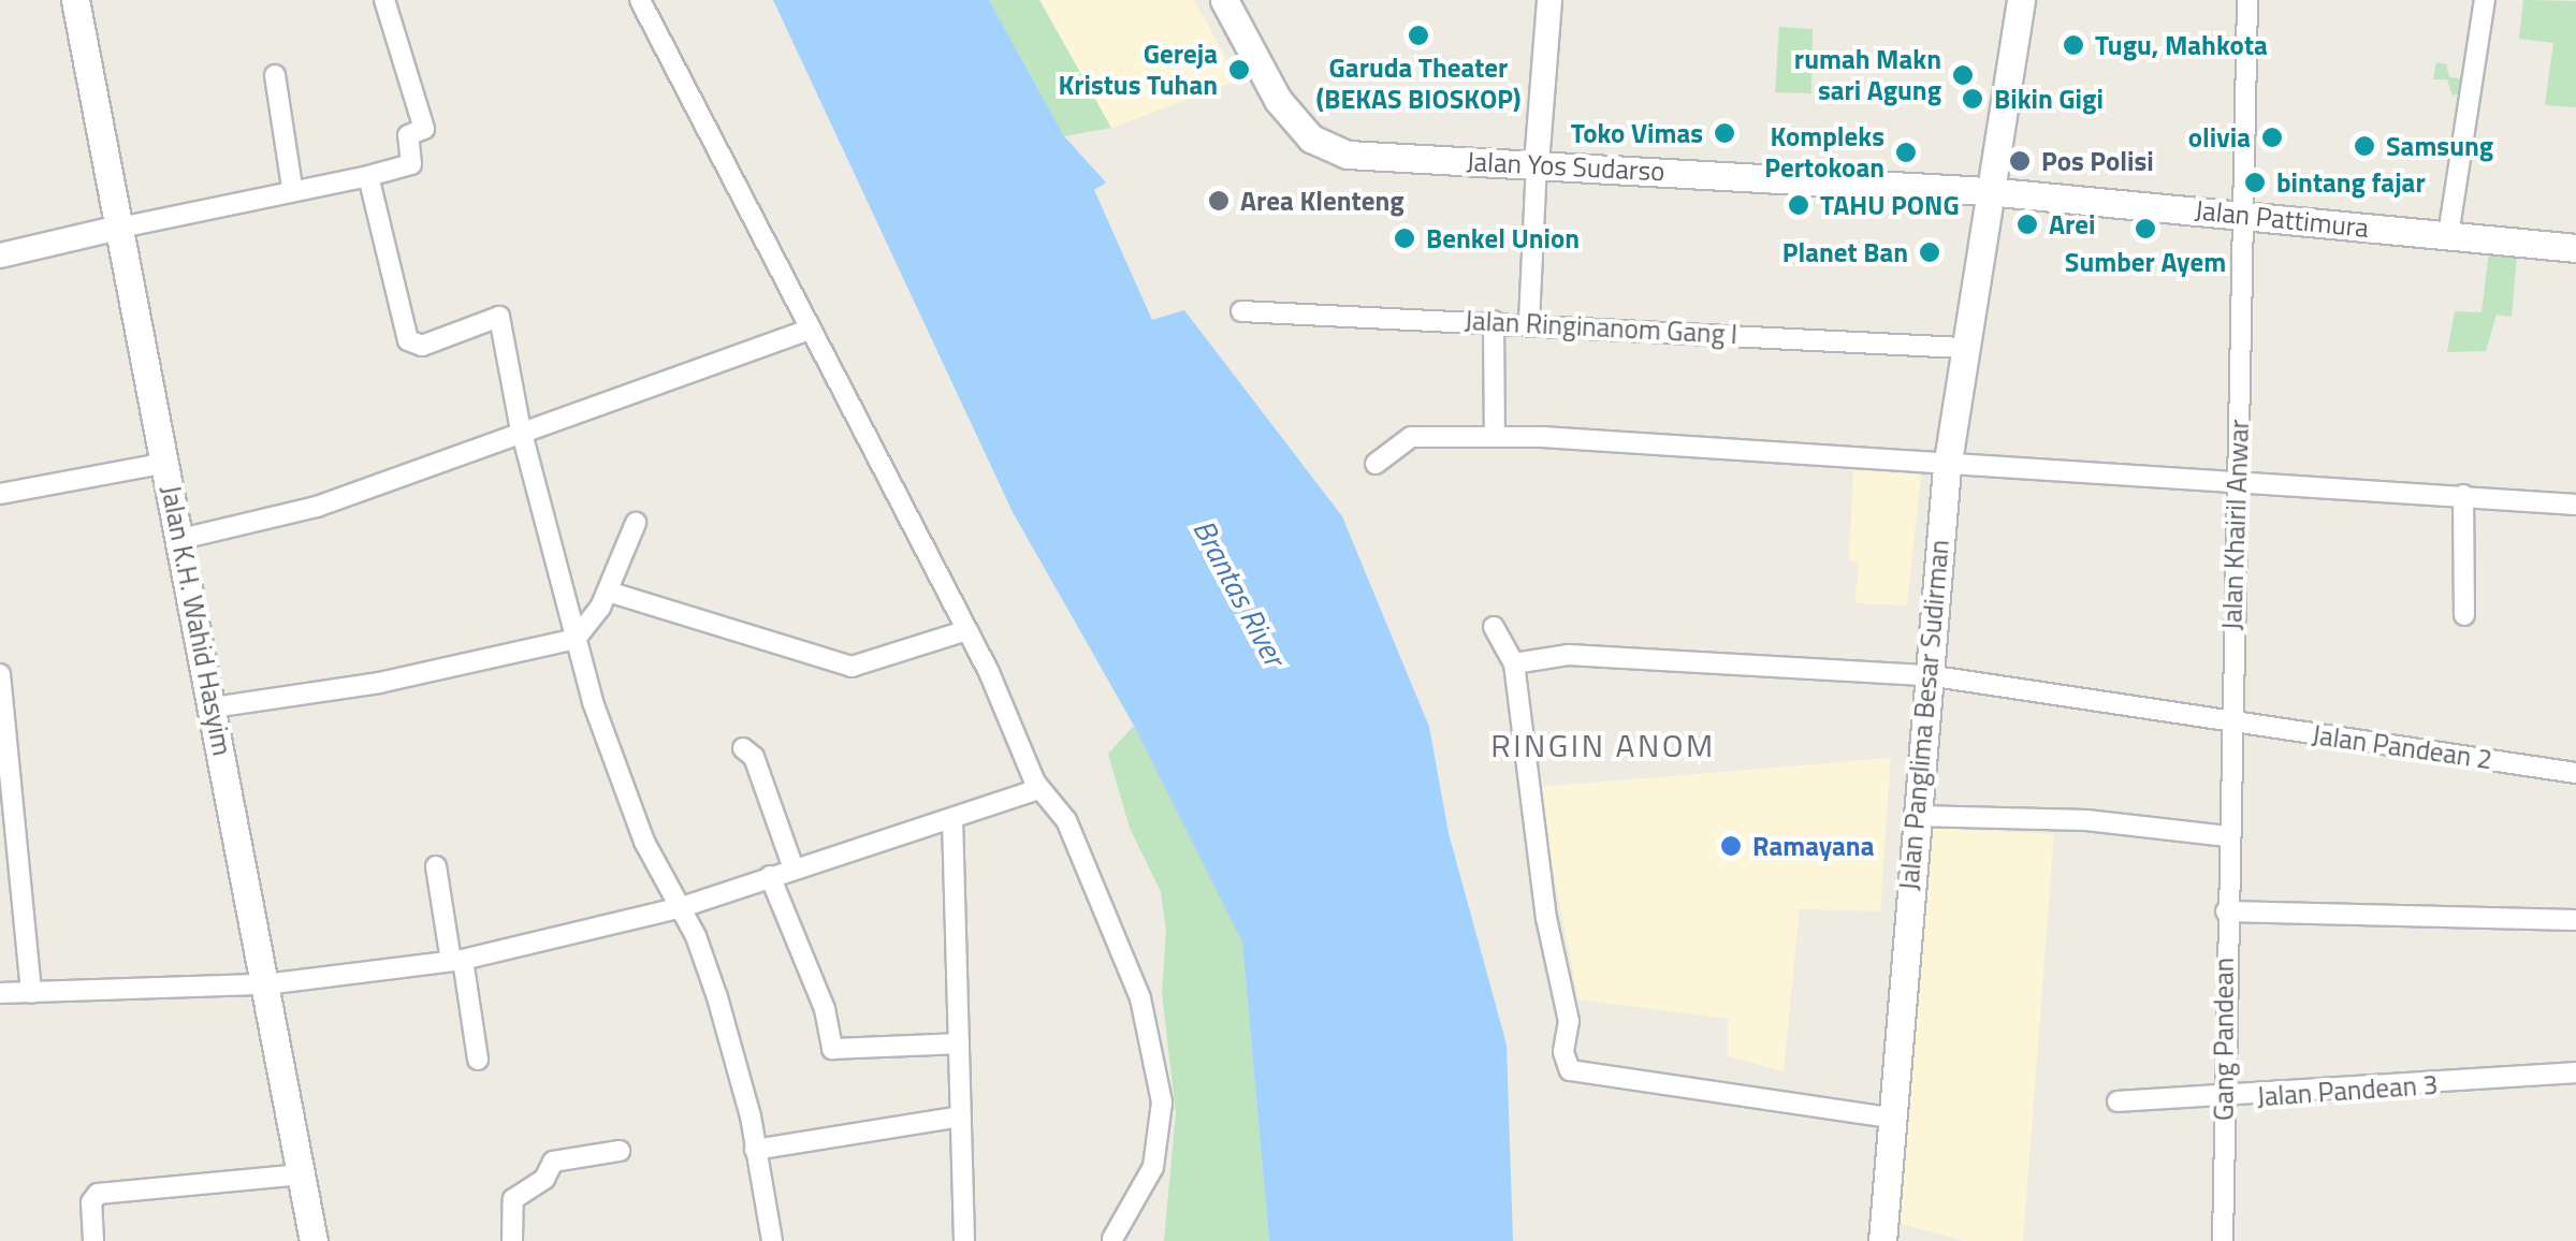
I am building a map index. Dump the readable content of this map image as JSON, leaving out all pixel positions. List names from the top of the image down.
{
  "streets": {
    "main road": [
      "Jalan Yos Sudarso",
      "Jalan Pattimura",
      "Jalan K.H. Wahid Hasyim",
      "Jalan Panglima Besar Sudirman"
    ],
    "street": [
      "Jalan Ringinanom Gang I",
      "Jalan Khairil Anwar",
      "Jalan Pandean 2",
      "Gang Pandean",
      "Jalan Pandean 3"
    ]
  },
  "crossings": [
    ["Jalan Yos Sudarso", "Jalan Pattimura"],
    ["Jalan Yos Sudarso", "Jalan Panglima Besar Sudirman"],
    ["Jalan Pattimura", "Jalan Khairil Anwar"],
    ["Jalan Pattimura", "Jalan Panglima Besar Sudirman"],
    ["Jalan Ringinanom Gang I", "Jalan Panglima Besar Sudirman"],
    ["Jalan Khairil Anwar", "Jalan Pandean 2"],
    ["Jalan Khairil Anwar", "Gang Pandean"],
    ["Jalan Panglima Besar Sudirman", "Jalan Pandean 2"],
    ["Gang Pandean", "Jalan Pandean 3"]
  ],
  "districts": ["RINGIN ANOM"],
  "water": ["Brantas River"],
  "places": [
    "Garuda Theater (BEKAS BIOSKOP)",
    "Tugu, Mahkota",
    "Gereja Kristus Tuhan",
    "rumah Makn sari Agung",
    "Bikin Gigi",
    "Toko Vimas",
    "olivia",
    "Samsung",
    "Kompleks Pertokoan",
    "Pos Polisi",
    "bintang fajar",
    "Area Klenteng",
    "TAHU PONG",
    "Arei",
    "Sumber Ayem",
    "Benkel Union",
    "Planet Ban",
    "Ramayana"
  ]
}
